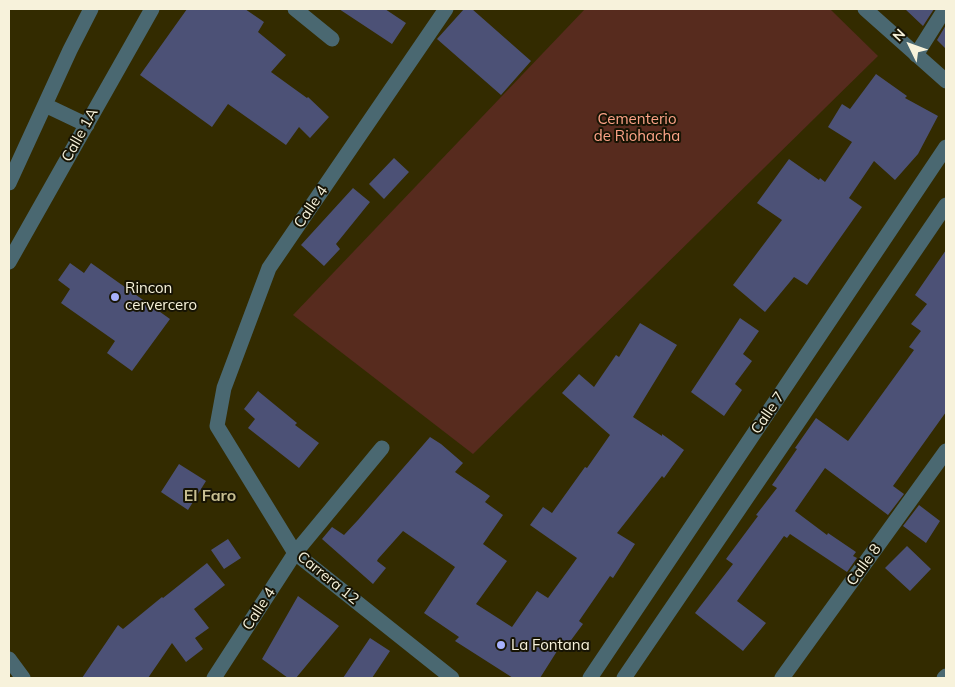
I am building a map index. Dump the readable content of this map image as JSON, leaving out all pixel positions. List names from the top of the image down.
{
  "streets": {
    "street": [
      "Calle 1A",
      "Calle 4",
      "Calle 7",
      "Calle 8",
      "Carrera 12"
    ]
  },
  "crossings": [
    ["Calle 4", "Carrera 12"]
  ],
  "districts": ["El Faro"],
  "parks": ["Cementerio de Riohacha"],
  "places": ["Rincon cervercero", "La Fontana"],
  "north": "top left"
}
